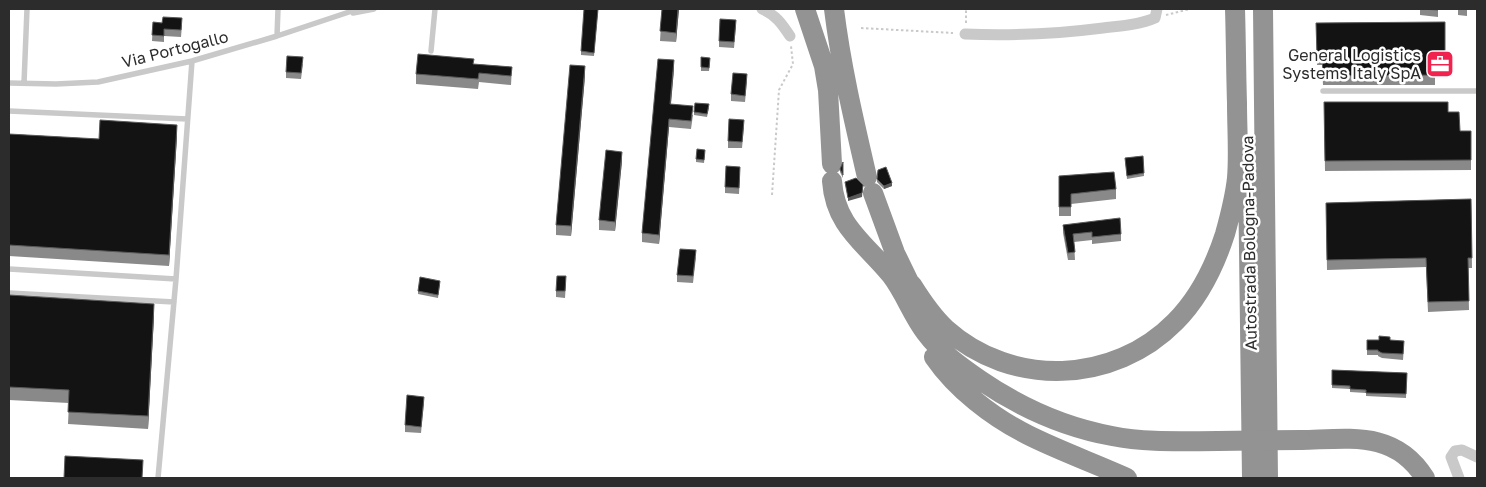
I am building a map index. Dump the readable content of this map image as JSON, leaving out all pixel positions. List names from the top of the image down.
{
  "streets": {
    "highway": ["Autostrada Bologna-Padova"],
    "lane": ["Via Portogallo"]
  },
  "places": {
    "office": ["General Logistics Systems Italy SpA"]
  }
}
